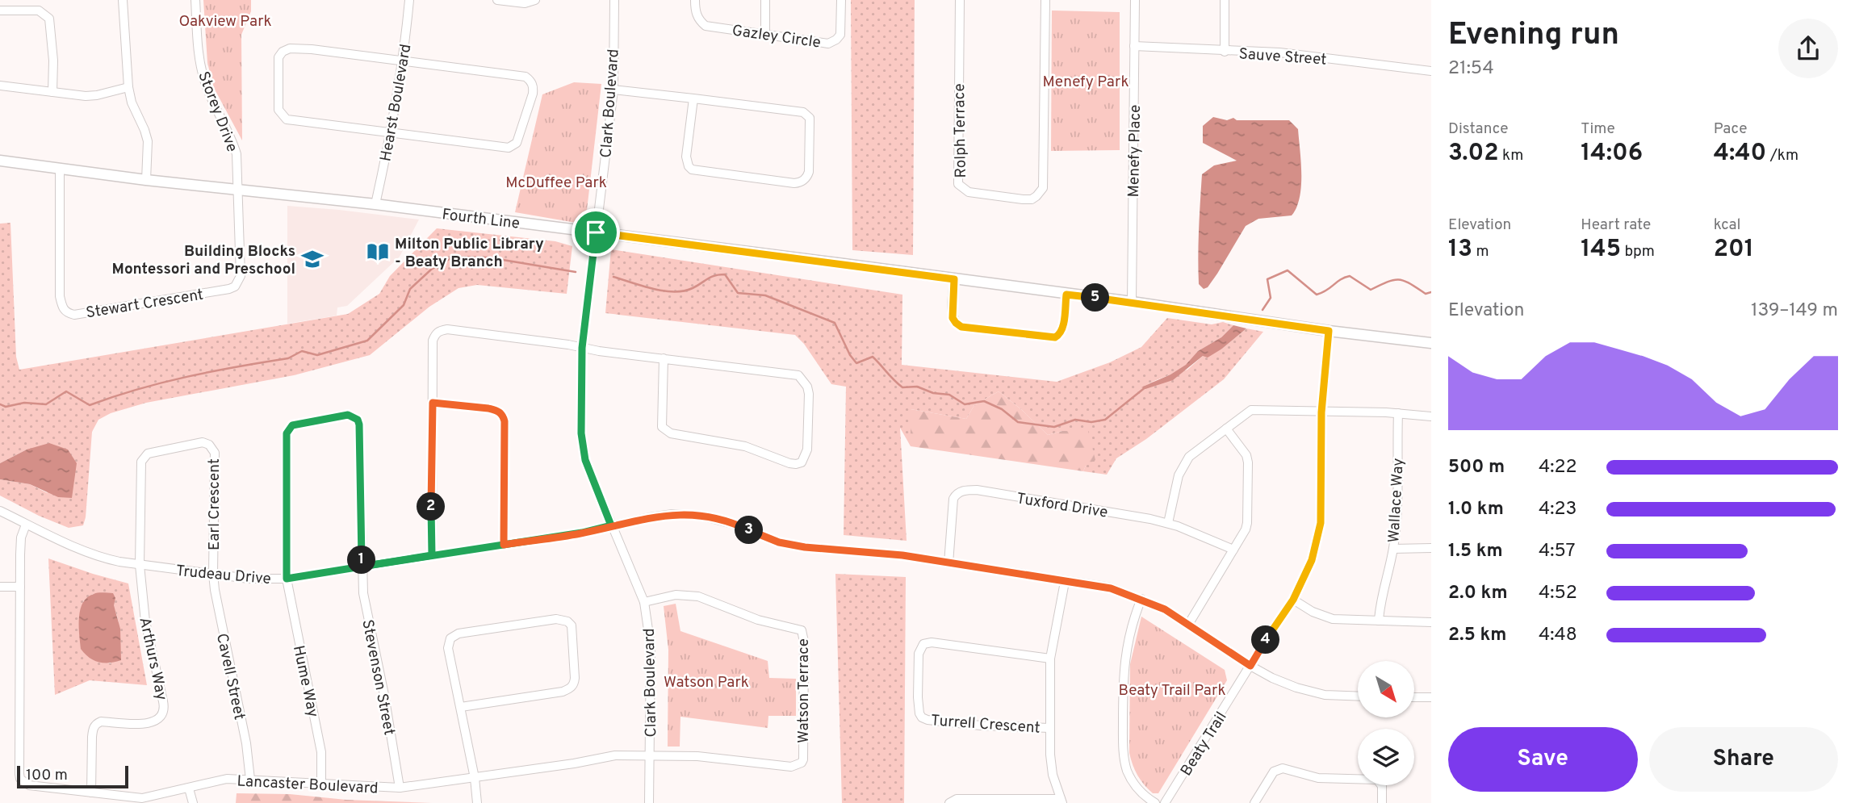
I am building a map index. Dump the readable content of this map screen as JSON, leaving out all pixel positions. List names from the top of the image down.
{
  "streets": {
    "main road": ["Fourth Line"],
    "street": [
      "Gazley Circle",
      "Sauve Street",
      "Hearst Boulevard",
      "Clark Boulevard",
      "Storey Drive",
      "Rolph Terrace",
      "Menefy Place",
      "Stewart Crescent",
      "Wallace Way",
      "Earl Crescent",
      "Tuxford Drive",
      "Trudeau Drive",
      "Arthurs Way",
      "Cavell Street",
      "Stevenson Street",
      "Hume Way",
      "Watson Terrace",
      "Turrell Crescent",
      "Beaty Trail",
      "Lancaster Boulevard"
    ]
  },
  "crossings": [
    ["Sauve Street", "Menefy Place"],
    ["Hearst Boulevard", "Fourth Line"],
    ["Clark Boulevard", "Fourth Line"],
    ["Clark Boulevard", "Trudeau Drive"],
    ["Clark Boulevard", "Watson Terrace"],
    ["Clark Boulevard", "Lancaster Boulevard"],
    ["Storey Drive", "Fourth Line"],
    ["Storey Drive", "Stewart Crescent"],
    ["Menefy Place", "Fourth Line"],
    ["Fourth Line", "Stewart Crescent"],
    ["Fourth Line", "Beaty Trail"],
    ["Earl Crescent", "Trudeau Drive"],
    ["Earl Crescent", "Arthurs Way"],
    ["Earl Crescent", "Cavell Street"],
    ["Tuxford Drive", "Trudeau Drive"],
    ["Trudeau Drive", "Arthurs Way"],
    ["Trudeau Drive", "Cavell Street"],
    ["Trudeau Drive", "Stevenson Street"],
    ["Trudeau Drive", "Hume Way"],
    ["Trudeau Drive", "Beaty Trail"],
    ["Trudeau Drive", "Lancaster Boulevard"],
    ["Arthurs Way", "Lancaster Boulevard"],
    ["Cavell Street", "Lancaster Boulevard"],
    ["Stevenson Street", "Hume Way"],
    ["Stevenson Street", "Lancaster Boulevard"],
    ["Hume Way", "Lancaster Boulevard"],
    ["Watson Terrace", "Lancaster Boulevard"]
  ],
  "parks": [
    "Oakview Park",
    "Menefy Park",
    "McDuffee Park",
    "Watson Park",
    "Beaty Trail Park"
  ],
  "places": {
    "library": ["Milton Public Library - Beaty Branch"],
    "school or university": ["Building Blocks Montessori and Preschool"]
  },
  "scale_bar": "100 m",
  "north": "bottom right",
  "page": {
    "heading": ["Evening run", "21:54"],
    "stats": [
      ["Distance", "3.02 km"],
      ["Time", "14:06"],
      ["Pace", "4:40 /km"],
      ["Elevation", "13 m"],
      ["Heart rate", "145 bpm"],
      ["kcal", "201"]
    ],
    "pins": [
      "5",
      "2",
      "3",
      "1",
      "4"
    ],
    "chart": ["Elevation", "139–149 m"],
    "list": [
      {
        "name": "500 m",
        "note": "4:22"
      },
      {
        "name": "1.0 km",
        "note": "4:23"
      },
      {
        "name": "1.5 km",
        "note": "4:57"
      },
      {
        "name": "2.0 km",
        "note": "4:52"
      },
      {
        "name": "2.5 km",
        "note": "4:48"
      }
    ],
    "buttons": ["Save", "Share"],
    "scale": "100 m"
  }
}
